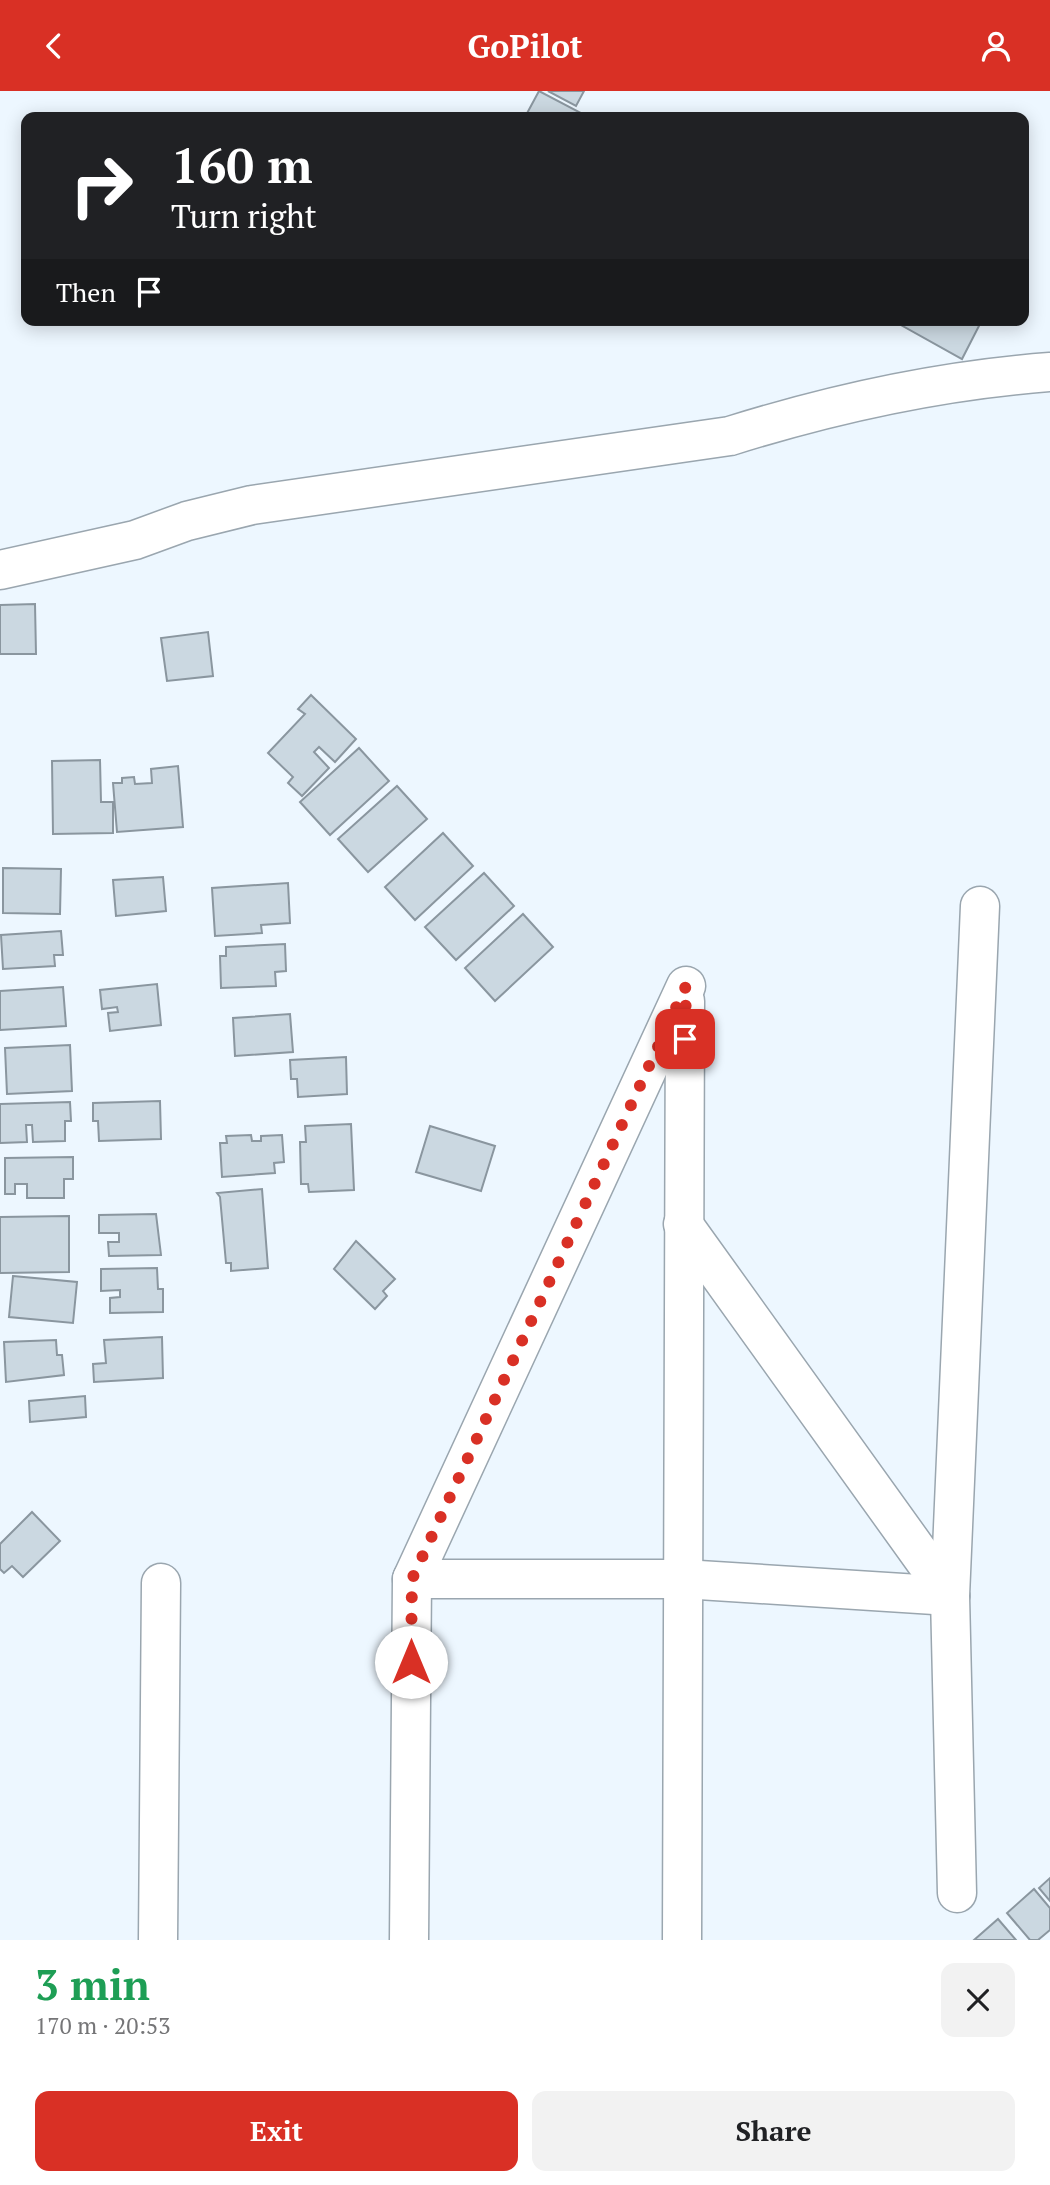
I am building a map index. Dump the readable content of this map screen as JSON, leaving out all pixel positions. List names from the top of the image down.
{
  "page": {
    "header": "GoPilot",
    "turn": ["160 m", "Turn right"],
    "then": "Then",
    "heading": ["3 min", "170 m · 20:53"],
    "buttons": ["Exit", "Share"]
  }
}
